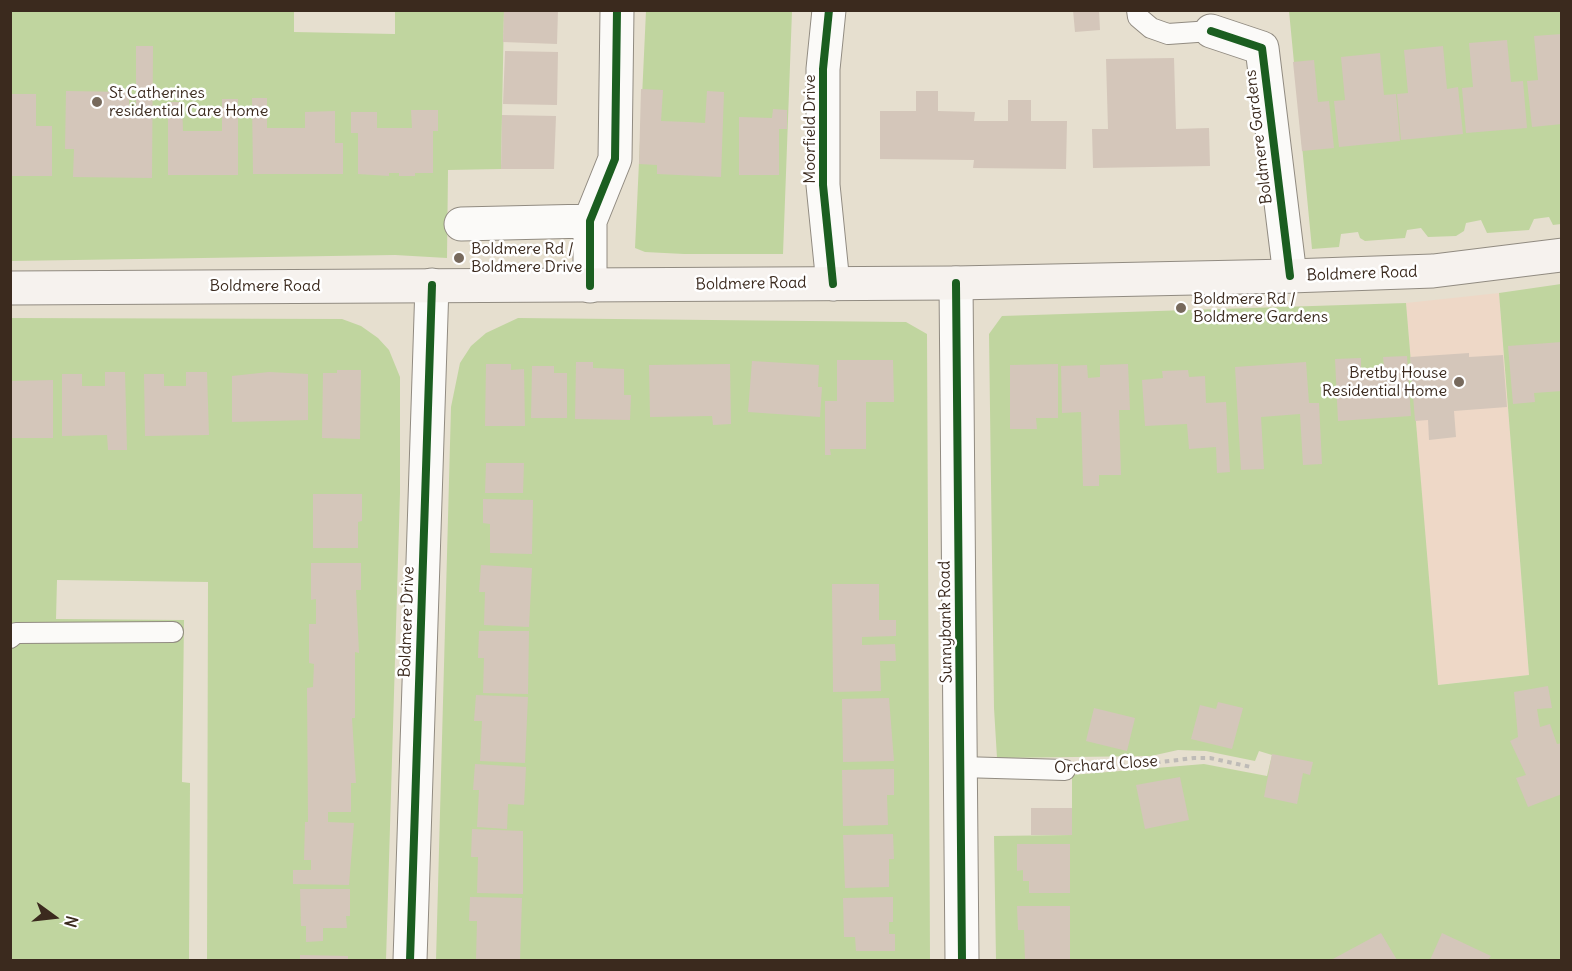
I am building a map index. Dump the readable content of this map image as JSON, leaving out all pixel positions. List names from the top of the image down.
{
  "streets": {
    "main road": ["Boldmere Road"],
    "street": [
      "Moorfield Drive",
      "Boldmere Gardens",
      "Boldmere Drive",
      "Sunnybank Road"
    ],
    "lane": ["Orchard Close"]
  },
  "crossings": [
    ["Moorfield Drive", "Boldmere Road"],
    ["Boldmere Gardens", "Boldmere Road"],
    ["Boldmere Road", "Boldmere Drive"],
    ["Boldmere Road", "Sunnybank Road"],
    ["Sunnybank Road", "Orchard Close"]
  ],
  "places": [
    "St Catherines residential Care Home",
    "Boldmere Rd / Boldmere Drive",
    "Boldmere Rd / Boldmere Gardens",
    "Bretby House Residential Home"
  ],
  "north": "right"
}
